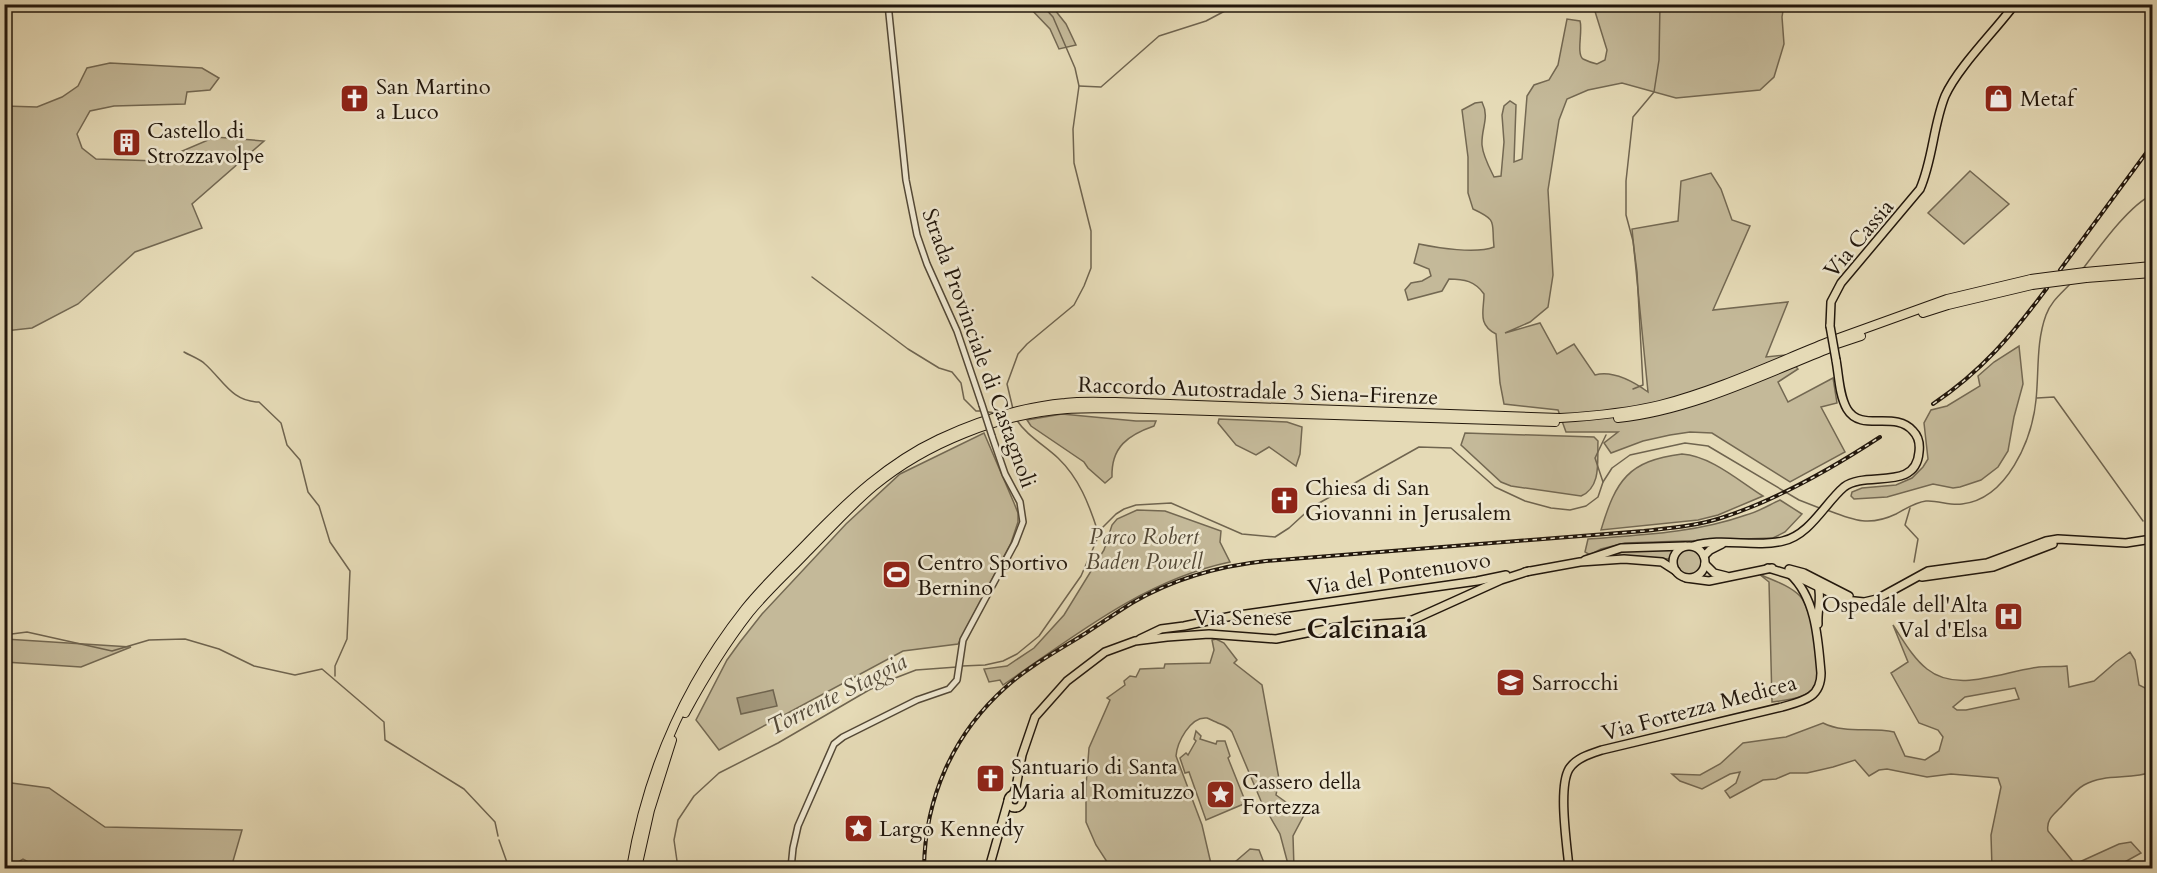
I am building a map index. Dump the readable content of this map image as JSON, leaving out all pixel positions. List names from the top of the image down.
{
  "streets": {
    "highway": ["Raccordo Autostradale 3 Siena-Firenze"],
    "main road": [
      "Via Cassia",
      "Via del Pontenuovo",
      "Via Senese",
      "Via Fortezza Medicea"
    ],
    "street": ["Strada Provinciale di Castagnoli"]
  },
  "crossings": [
    ["Via Cassia", "Via del Pontenuovo"],
    ["Via Cassia", "Via Senese"],
    ["Via del Pontenuovo", "Via Senese"]
  ],
  "districts": ["Calcinaia"],
  "water": ["Torrente Staggia"],
  "parks": ["Parco Robert Baden Powell"],
  "places": {
    "shop": ["Metaf"],
    "church": ["San Martino a Luco", "Chiesa di San Giovanni in Jerusalem", "Santuario di Santa Maria al Romituzzo"],
    "building": ["Castello di Strozzavolpe"],
    "sports": ["Centro Sportivo Bernino"],
    "hospital": ["Ospedale dell'Alta Val d'Elsa"],
    "school or university": ["Sarrocchi"],
    "place": ["Cassero della Fortezza", "Largo Kennedy"]
  }
}
